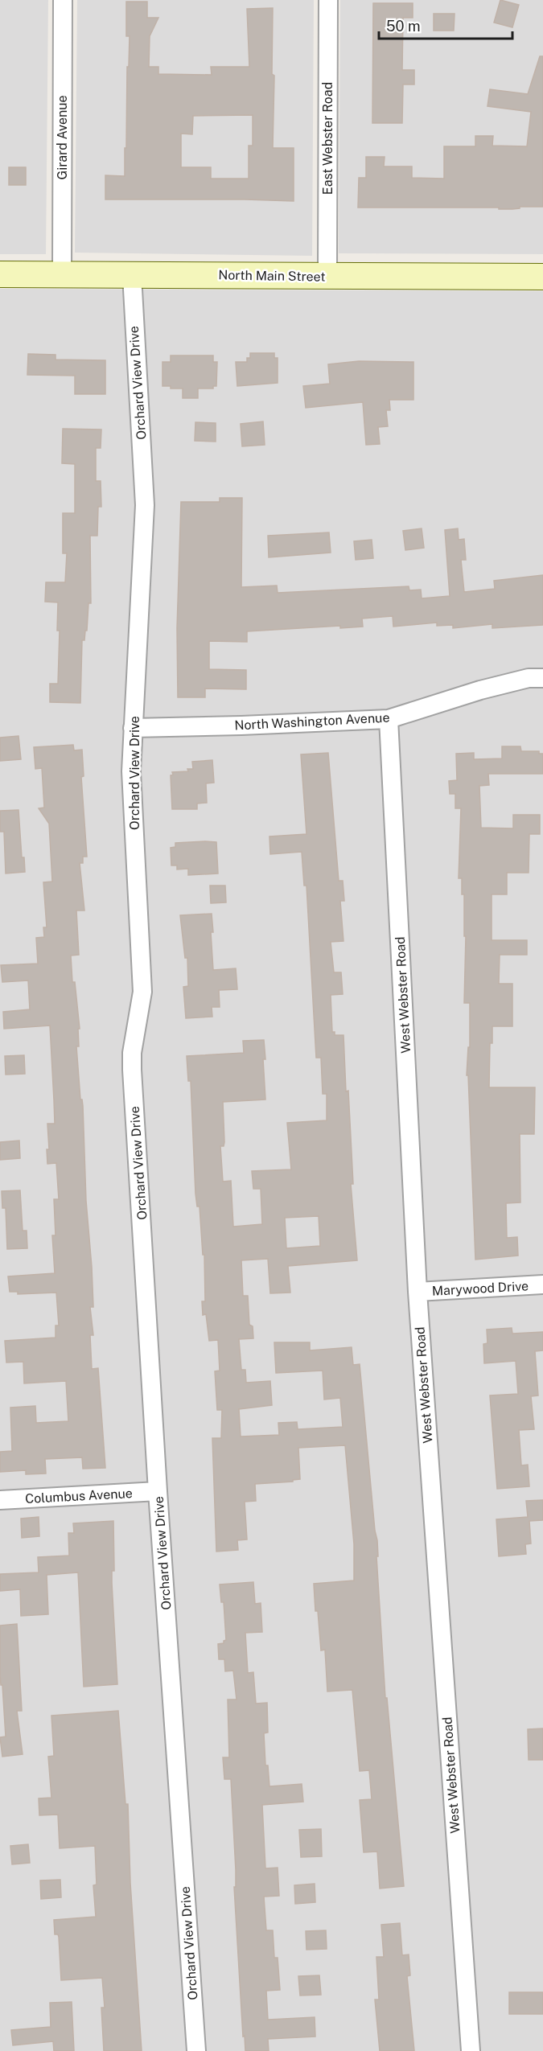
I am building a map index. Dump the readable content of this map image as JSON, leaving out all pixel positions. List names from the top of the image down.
{
  "streets": {
    "main road": ["North Main Street"],
    "street": [
      "Girard Avenue",
      "East Webster Road",
      "Orchard View Drive",
      "North Washington Avenue",
      "West Webster Road",
      "Marywood Drive",
      "Columbus Avenue"
    ]
  },
  "crossings": [
    ["Girard Avenue", "North Main Street"],
    ["East Webster Road", "North Main Street"],
    ["North Main Street", "Orchard View Drive"],
    ["Orchard View Drive", "North Washington Avenue"],
    ["Orchard View Drive", "Columbus Avenue"],
    ["North Washington Avenue", "West Webster Road"],
    ["West Webster Road", "Marywood Drive"]
  ],
  "scale_bar": "50 m"
}
